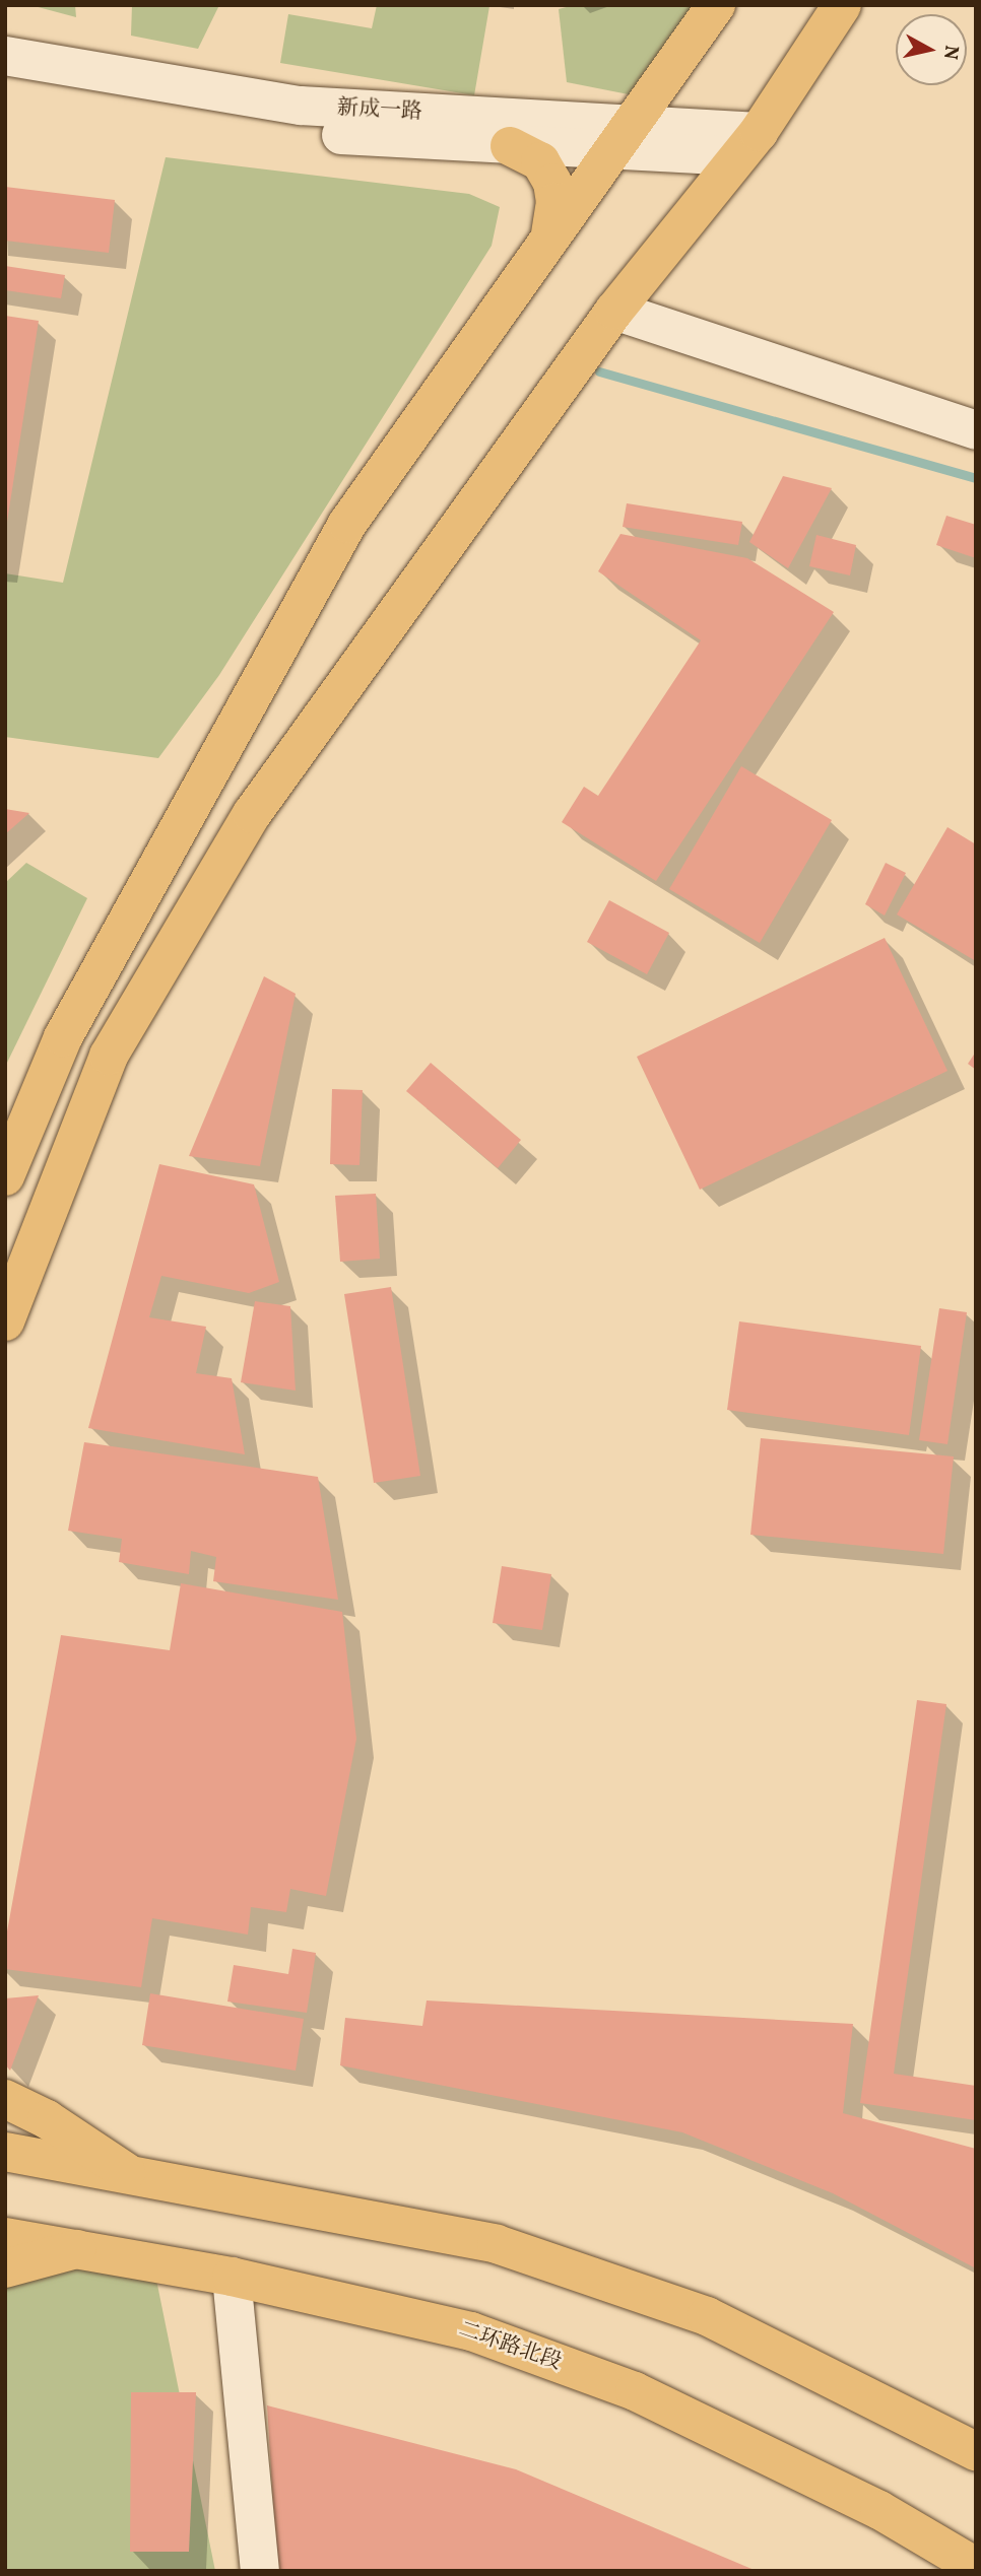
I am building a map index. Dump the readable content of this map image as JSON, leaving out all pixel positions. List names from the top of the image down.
{
  "streets": {
    "main road": ["二环路北段"],
    "street": ["新成一路"]
  },
  "north": "right"
}
